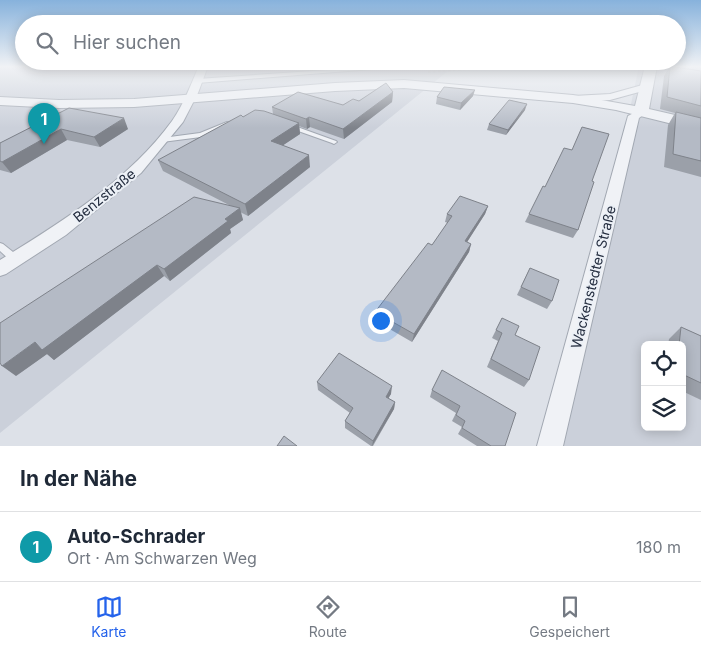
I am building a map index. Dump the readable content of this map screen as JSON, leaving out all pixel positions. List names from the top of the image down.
{
  "streets": {
    "street": ["Benzstraße", "Wackenstedter Straße"]
  },
  "page": {
    "search": "Hier suchen",
    "pins": "1",
    "heading": "In der Nähe",
    "list": [
      {
        "mark": "1",
        "name": "Auto-Schrader",
        "note": "Ort · Am Schwarzen Weg",
        "value": "180 m"
      }
    ],
    "nav": ["Karte", "Route", "Gespeichert"]
  }
}
